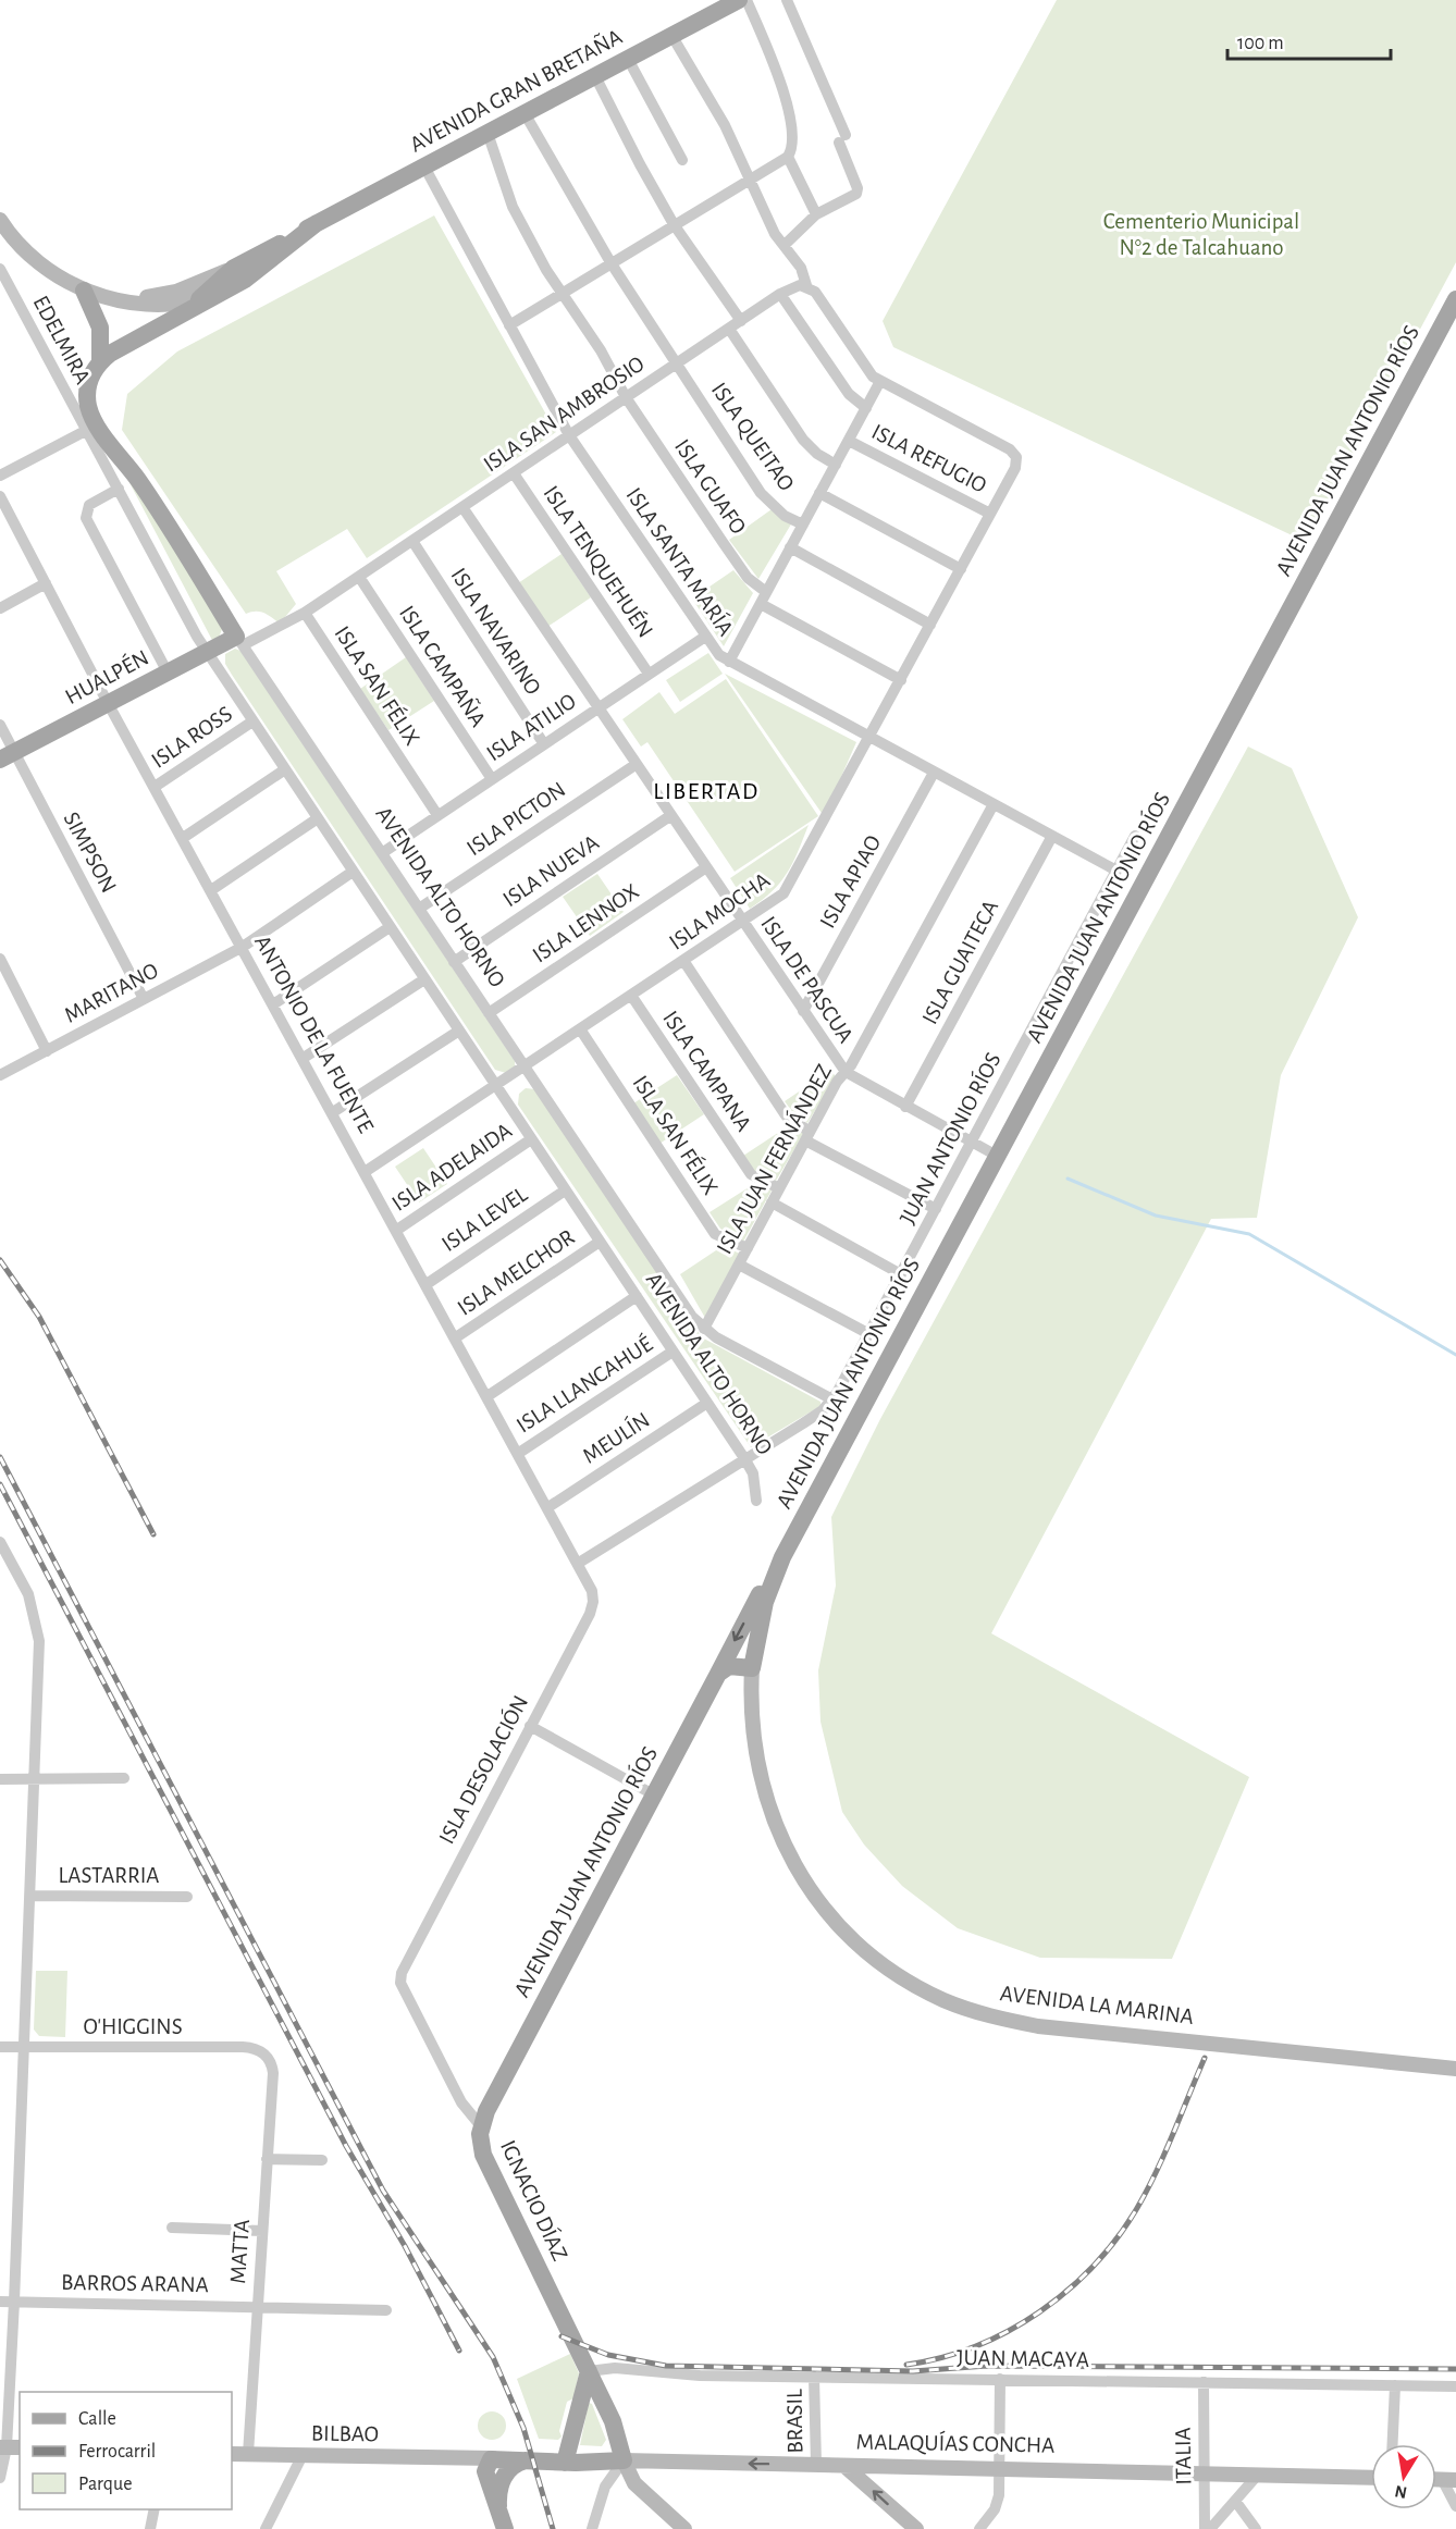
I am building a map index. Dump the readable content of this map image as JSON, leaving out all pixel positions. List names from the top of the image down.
{
  "streets": {
    "main road": [
      "AVENIDA GRAN BRETAÑA",
      "AVENIDA JUAN ANTONIO RÍOS",
      "HUALPÉN",
      "AVENIDA ALTO HORNO",
      "AVENIDA LA MARINA",
      "IGNACIO DÍAZ",
      "BILBAO",
      "MALAQUÍAS CONCHA"
    ],
    "street": [
      "EDELMIRA",
      "ISLA SAN AMBROSIO",
      "ISLA QUEITAO",
      "ISLA REFUGIO",
      "ISLA GUAFO",
      "ISLA TENQUEHUÉN",
      "ISLA SANTA MARÍA",
      "ISLA NAVARINO",
      "ISLA CAMPAÑA",
      "ISLA SAN FÉLIX",
      "ISLA ATILIO",
      "ISLA ROSS",
      "ISLA PICTON",
      "SIMPSON",
      "ISLA NUEVA",
      "ISLA APIAO",
      "ISLA MOCHA",
      "ISLA LENNOX",
      "ISLA GUAITECA",
      "ISLA DE PASCUA",
      "MARITANO",
      "ANTONIO DE LA FUENTE",
      "ISLA CAMPANA",
      "JUAN ANTONIO RÍOS",
      "ISLA JUAN FERNÁNDEZ",
      "ISLA ADELAIDA",
      "ISLA LEVEL",
      "ISLA MELCHOR",
      "ISLA LLANCAHUÉ",
      "MEULÍN",
      "ISLA DESOLACIÓN",
      "LASTARRIA",
      "O'HIGGINS",
      "MATTA",
      "BARROS ARANA",
      "JUAN MACAYA",
      "BRASIL",
      "ITALIA"
    ]
  },
  "crossings": [
    ["AVENIDA GRAN BRETAÑA", "ISLA QUEITAO"],
    ["AVENIDA GRAN BRETAÑA", "ISLA GUAFO"],
    ["AVENIDA GRAN BRETAÑA", "ISLA SANTA MARÍA"],
    ["AVENIDA GRAN BRETAÑA", "AVENIDA ALTO HORNO"],
    ["EDELMIRA", "AVENIDA ALTO HORNO"],
    ["ISLA SAN AMBROSIO", "ISLA QUEITAO"],
    ["ISLA SAN AMBROSIO", "ISLA GUAFO"],
    ["ISLA SAN AMBROSIO", "ISLA TENQUEHUÉN"],
    ["ISLA SAN AMBROSIO", "ISLA SANTA MARÍA"],
    ["ISLA SAN AMBROSIO", "ISLA NAVARINO"],
    ["ISLA SAN AMBROSIO", "ISLA CAMPAÑA"],
    ["ISLA SAN AMBROSIO", "HUALPÉN"],
    ["ISLA SAN AMBROSIO", "ISLA SAN FÉLIX"],
    ["ISLA SAN AMBROSIO", "AVENIDA ALTO HORNO"],
    ["ISLA SAN AMBROSIO", "ISLA DE PASCUA"],
    ["AVENIDA JUAN ANTONIO RÍOS", "ISLA DE PASCUA"],
    ["AVENIDA JUAN ANTONIO RÍOS", "AVENIDA LA MARINA"],
    ["AVENIDA JUAN ANTONIO RÍOS", "IGNACIO DÍAZ"],
    ["ISLA REFUGIO", "ISLA MOCHA"],
    ["ISLA TENQUEHUÉN", "ISLA ATILIO"],
    ["ISLA SANTA MARÍA", "ISLA ATILIO"],
    ["ISLA SANTA MARÍA", "ISLA APIAO"],
    ["ISLA SANTA MARÍA", "ISLA MOCHA"],
    ["ISLA SANTA MARÍA", "ISLA GUAITECA"],
    ["ISLA SANTA MARÍA", "JUAN ANTONIO RÍOS"],
    ["ISLA SANTA MARÍA", "ISLA JUAN FERNÁNDEZ"],
    ["ISLA NAVARINO", "ISLA ATILIO"],
    ["ISLA CAMPAÑA", "ISLA ATILIO"],
    ["HUALPÉN", "SIMPSON"],
    ["HUALPÉN", "AVENIDA ALTO HORNO"],
    ["HUALPÉN", "ANTONIO DE LA FUENTE"],
    ["ISLA SAN FÉLIX", "ISLA ATILIO"],
    ["ISLA SAN FÉLIX", "ISLA MOCHA"],
    ["ISLA SAN FÉLIX", "ISLA JUAN FERNÁNDEZ"],
    ["ISLA ATILIO", "AVENIDA ALTO HORNO"],
    ["ISLA ATILIO", "ISLA DE PASCUA"],
    ["ISLA ROSS", "AVENIDA ALTO HORNO"],
    ["ISLA ROSS", "ANTONIO DE LA FUENTE"],
    ["ISLA PICTON", "AVENIDA ALTO HORNO"],
    ["ISLA PICTON", "ISLA DE PASCUA"],
    ["SIMPSON", "MARITANO"],
    ["ISLA NUEVA", "AVENIDA ALTO HORNO"],
    ["ISLA NUEVA", "ISLA DE PASCUA"],
    ["ISLA APIAO", "ISLA DE PASCUA"],
    ["AVENIDA ALTO HORNO", "ISLA MOCHA"],
    ["AVENIDA ALTO HORNO", "ISLA LENNOX"],
    ["AVENIDA ALTO HORNO", "JUAN ANTONIO RÍOS"],
    ["AVENIDA ALTO HORNO", "ISLA JUAN FERNÁNDEZ"],
    ["AVENIDA ALTO HORNO", "ISLA ADELAIDA"],
    ["AVENIDA ALTO HORNO", "ISLA LEVEL"],
    ["AVENIDA ALTO HORNO", "ISLA MELCHOR"],
    ["AVENIDA ALTO HORNO", "ISLA LLANCAHUÉ"],
    ["AVENIDA ALTO HORNO", "MEULÍN"],
    ["ISLA MOCHA", "ISLA DE PASCUA"],
    ["ISLA MOCHA", "ANTONIO DE LA FUENTE"],
    ["ISLA MOCHA", "ISLA CAMPANA"],
    ["ISLA LENNOX", "ISLA DE PASCUA"],
    ["ISLA GUAITECA", "ISLA DE PASCUA"],
    ["ISLA DE PASCUA", "JUAN ANTONIO RÍOS"],
    ["ISLA DE PASCUA", "ISLA JUAN FERNÁNDEZ"],
    ["MARITANO", "ANTONIO DE LA FUENTE"],
    ["ANTONIO DE LA FUENTE", "ISLA ADELAIDA"],
    ["ANTONIO DE LA FUENTE", "ISLA LEVEL"],
    ["ANTONIO DE LA FUENTE", "ISLA MELCHOR"],
    ["ANTONIO DE LA FUENTE", "ISLA LLANCAHUÉ"],
    ["ANTONIO DE LA FUENTE", "MEULÍN"],
    ["ANTONIO DE LA FUENTE", "ISLA DESOLACIÓN"],
    ["ISLA CAMPANA", "ISLA JUAN FERNÁNDEZ"],
    ["ISLA DESOLACIÓN", "IGNACIO DÍAZ"],
    ["O'HIGGINS", "MATTA"],
    ["IGNACIO DÍAZ", "JUAN MACAYA"],
    ["IGNACIO DÍAZ", "MALAQUÍAS CONCHA"],
    ["MATTA", "BARROS ARANA"],
    ["MATTA", "BILBAO"],
    ["JUAN MACAYA", "BRASIL"],
    ["JUAN MACAYA", "ITALIA"],
    ["BRASIL", "MALAQUÍAS CONCHA"],
    ["BILBAO", "MALAQUÍAS CONCHA"],
    ["MALAQUÍAS CONCHA", "ITALIA"]
  ],
  "districts": ["LIBERTAD"],
  "parks": ["Cementerio Municipal N°2 de Talcahuano"],
  "legend": ["Calle", "Ferrocarril", "Parque"],
  "scale_bar": "100 m",
  "north": "bottom"
}
